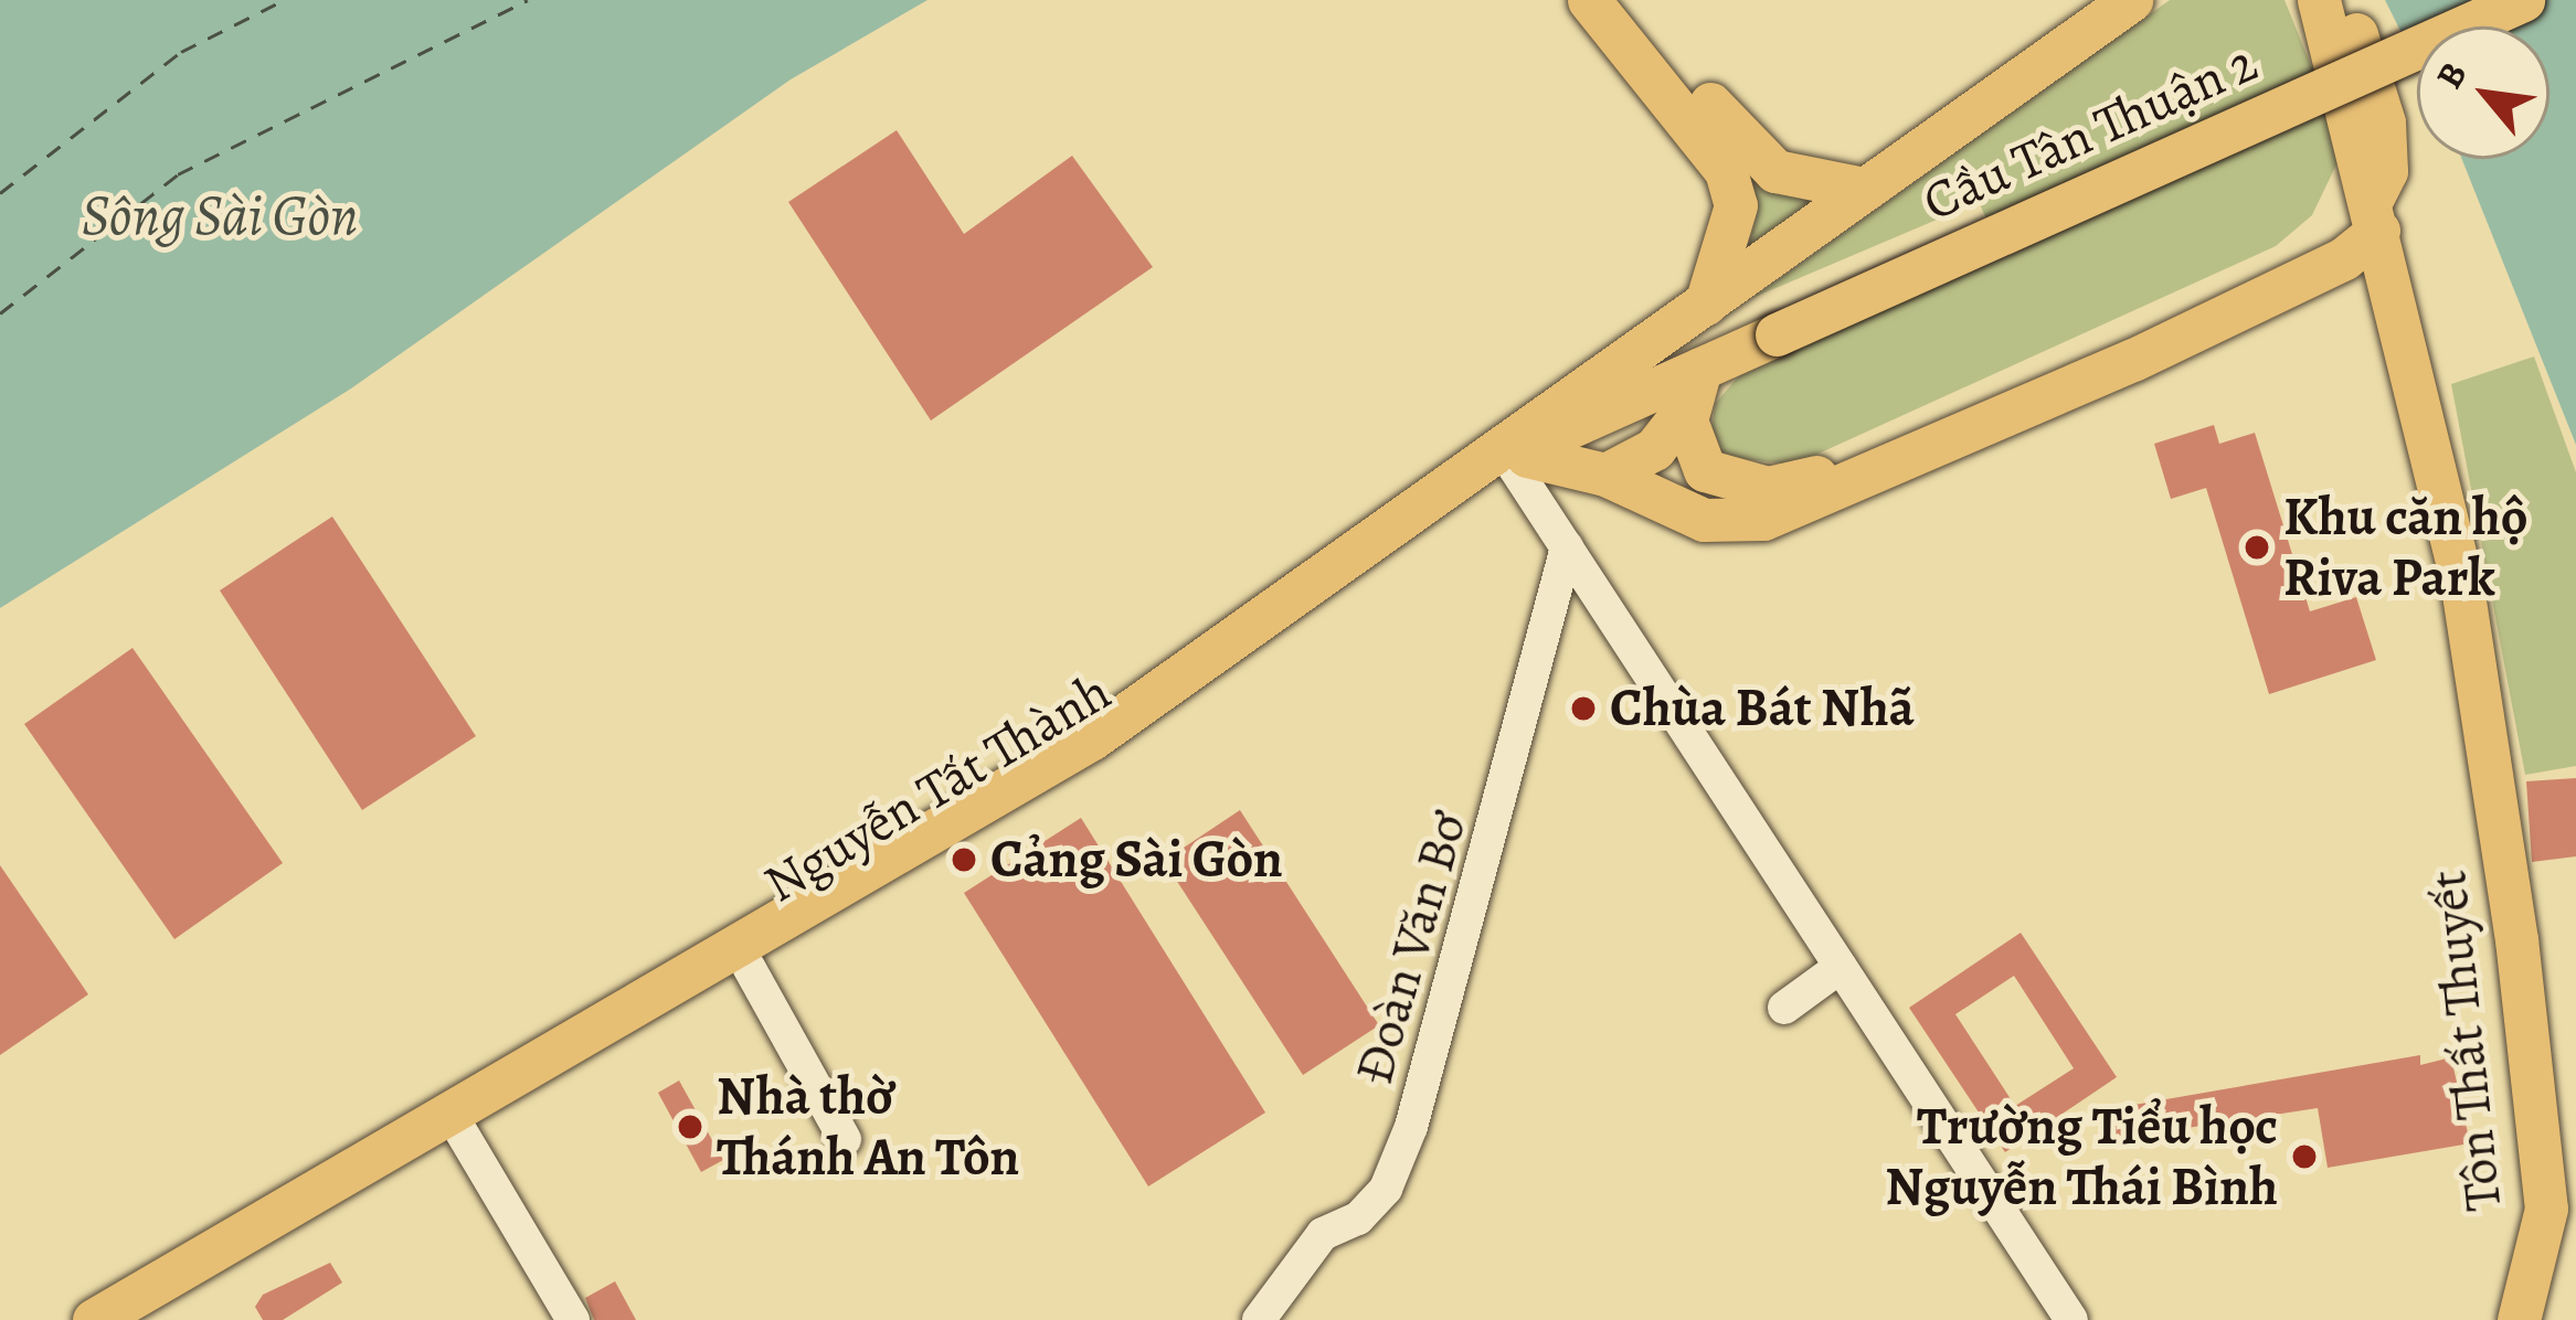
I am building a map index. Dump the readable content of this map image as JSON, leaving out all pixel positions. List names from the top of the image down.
{
  "streets": {
    "main road": ["Cầu Tân Thuận 2", "Nguyễn Tất Thành", "Tôn Thất Thuyết"],
    "street": ["Đoàn Văn Bơ"]
  },
  "crossings": [
    ["Cầu Tân Thuận 2", "Nguyễn Tất Thành"]
  ],
  "water": ["Sông Sài Gòn"],
  "places": [
    "Khu căn hộ Riva Park",
    "Chùa Bát Nhã",
    "Cảng Sài Gòn",
    "Nhà thờ Thánh An Tôn",
    "Trường Tiểu học Nguyễn Thái Bình"
  ],
  "north": "top left"
}
